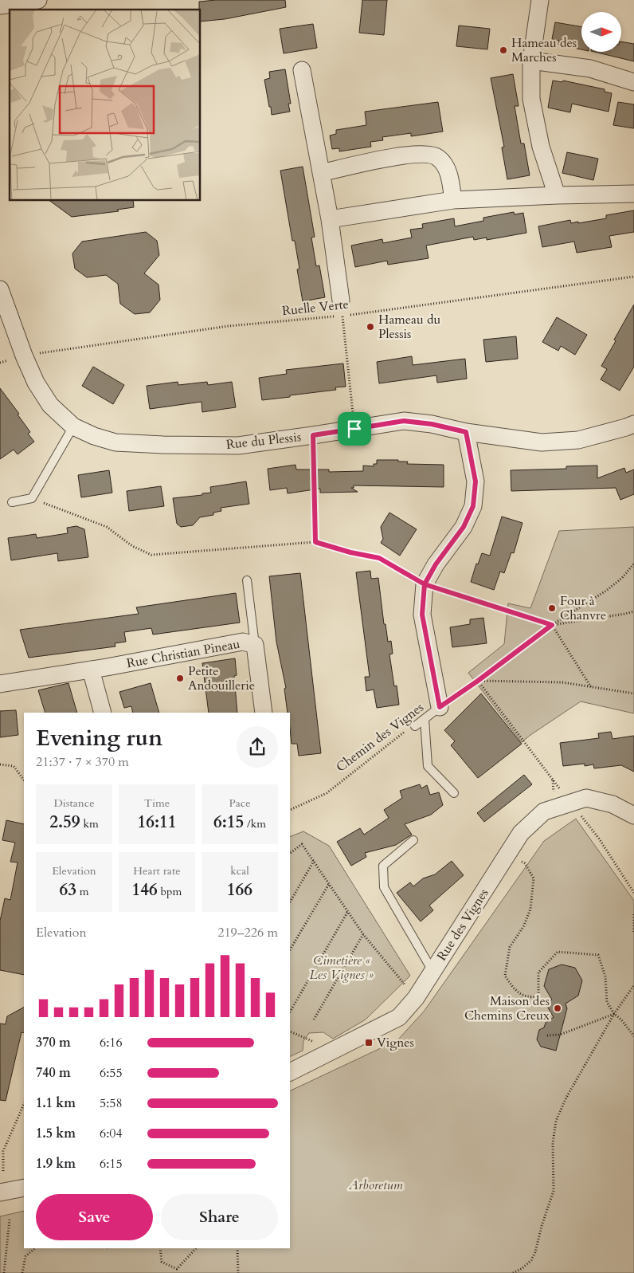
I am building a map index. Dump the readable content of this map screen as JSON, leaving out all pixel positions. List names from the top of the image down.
{
  "streets": {
    "street": ["Rue du Plessis", "Rue Christian Pineau", "Rue des Vignes"],
    "lane": ["Chemin des Vignes"],
    "path": ["Ruelle Verte"]
  },
  "crossings": [
    ["Ruelle Verte", "Rue du Plessis"]
  ],
  "parks": ["Cimetière « Les Vignes »", "Arboretum"],
  "places": {
    "other": [
      "Hameau des Marches",
      "Hameau du Plessis",
      "Four à Chanvre",
      "Petite Andouillerie",
      "Maison des Chemins Creux"
    ],
    "transit": ["Vignes"]
  },
  "north": "right",
  "page": {
    "heading": ["Evening run", "21:37 · 7 × 370 m"],
    "stats": [
      ["Distance", "2.59 km"],
      ["Time", "16:11"],
      ["Pace", "6:15 /km"],
      ["Elevation", "63 m"],
      ["Heart rate", "146 bpm"],
      ["kcal", "166"]
    ],
    "chart": ["Elevation", "219–226 m"],
    "list": [
      {
        "name": "370 m",
        "note": "6:16"
      },
      {
        "name": "740 m",
        "note": "6:55"
      },
      {
        "name": "1.1 km",
        "note": "5:58"
      },
      {
        "name": "1.5 km",
        "note": "6:04"
      },
      {
        "name": "1.9 km",
        "note": "6:15"
      }
    ],
    "buttons": ["Save", "Share"]
  }
}
